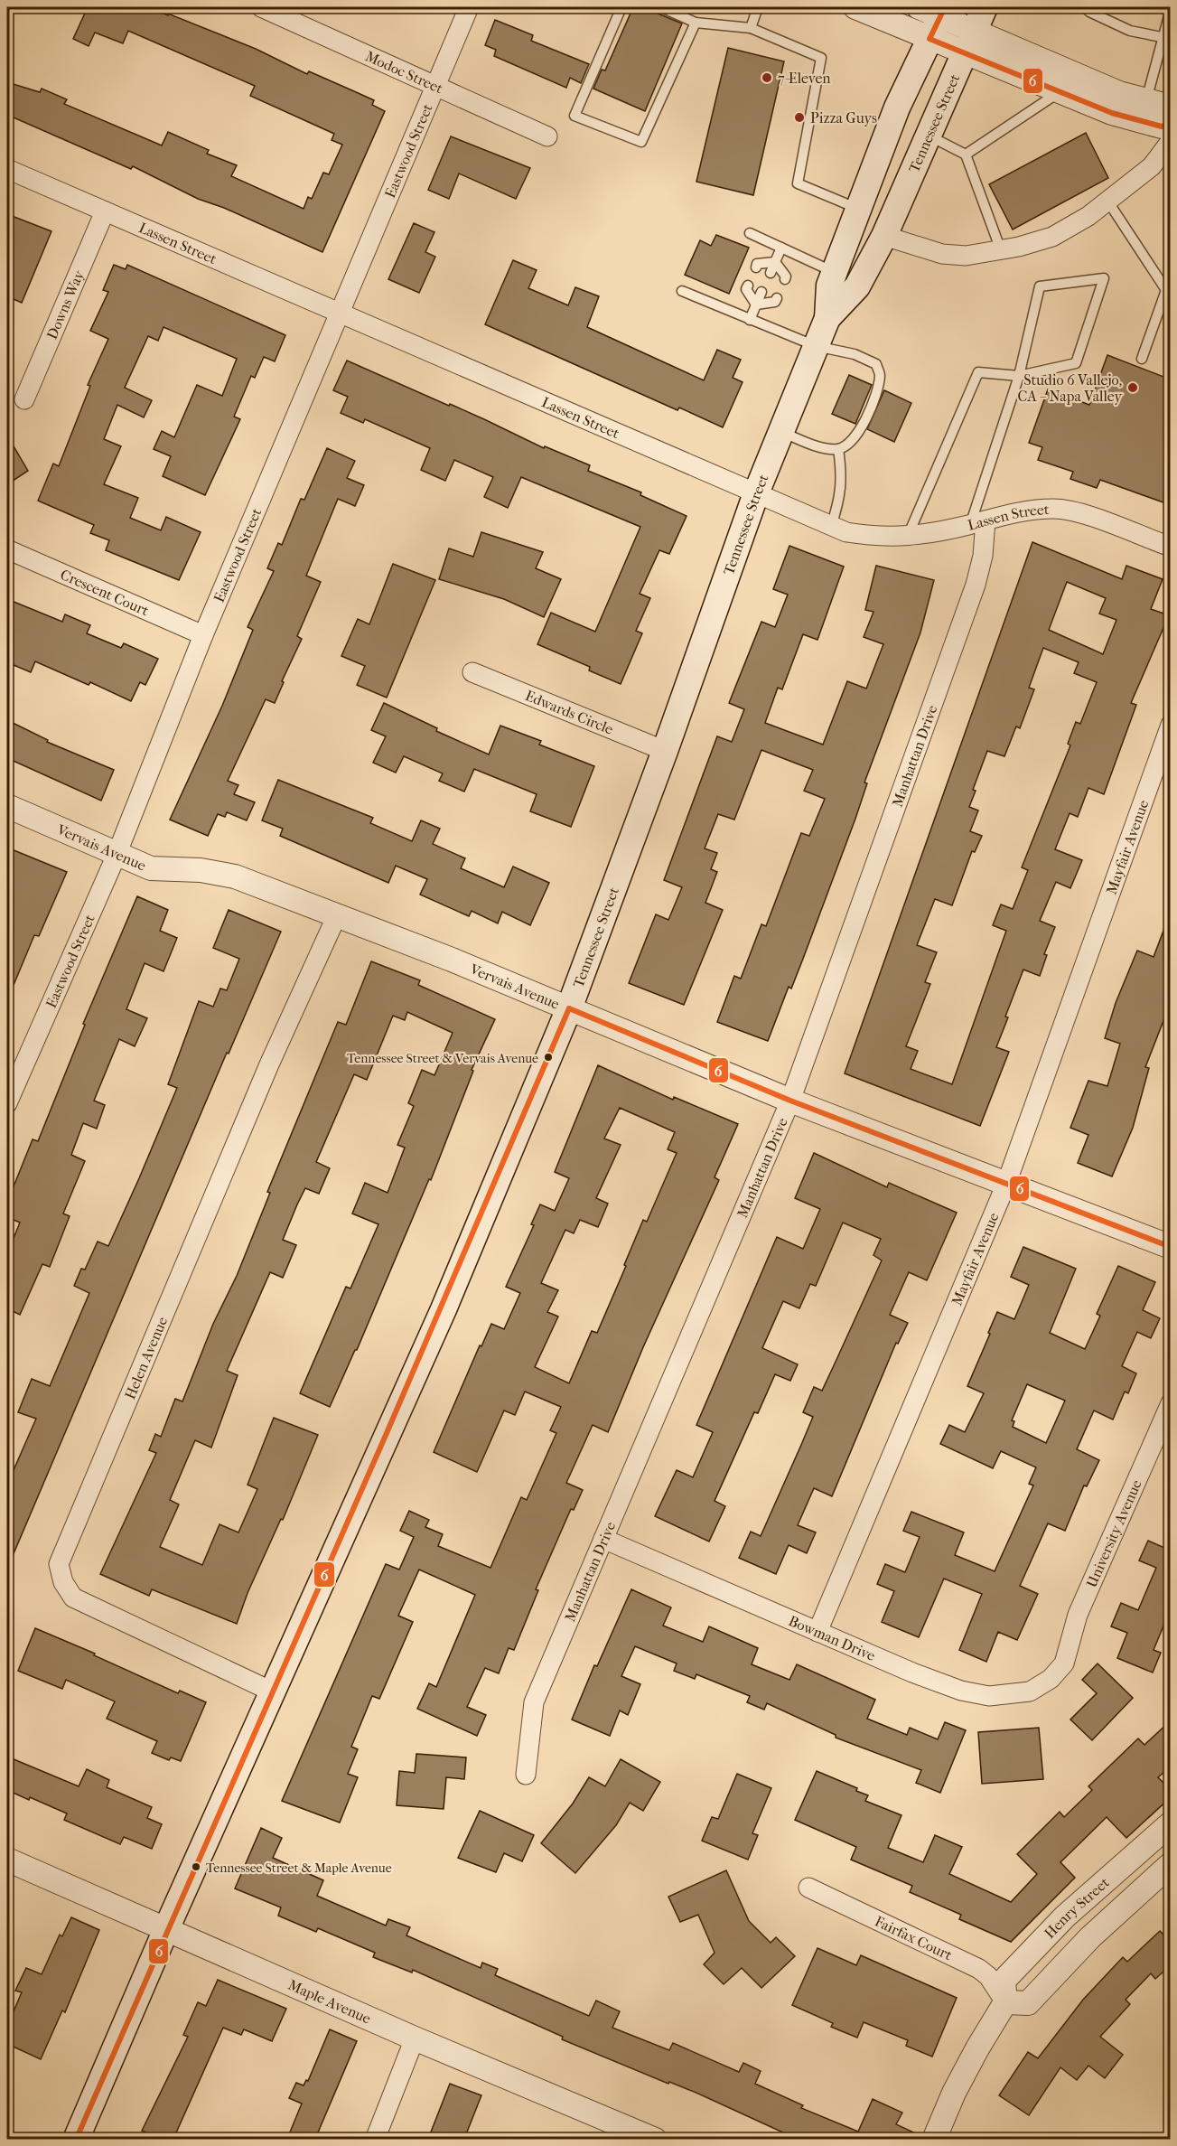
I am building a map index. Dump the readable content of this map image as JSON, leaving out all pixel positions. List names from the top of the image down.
{
  "streets": {
    "main road": ["Tennessee Street"],
    "street": [
      "Modoc Street",
      "Eastwood Street",
      "Lassen Street",
      "Downs Way",
      "Crescent Court",
      "Edwards Circle",
      "Manhattan Drive",
      "Mayfair Avenue",
      "Vervais Avenue",
      "Helen Avenue",
      "University Avenue",
      "Bowman Drive",
      "Henry Street",
      "Fairfax Court",
      "Maple Avenue"
    ]
  },
  "crossings": [
    ["Modoc Street", "Eastwood Street"],
    ["Tennessee Street", "Lassen Street"],
    ["Tennessee Street", "Edwards Circle"],
    ["Tennessee Street", "Vervais Avenue"],
    ["Tennessee Street", "Helen Avenue"],
    ["Tennessee Street", "Maple Avenue"],
    ["Eastwood Street", "Lassen Street"],
    ["Eastwood Street", "Crescent Court"],
    ["Eastwood Street", "Vervais Avenue"],
    ["Lassen Street", "Downs Way"],
    ["Lassen Street", "Manhattan Drive"],
    ["Manhattan Drive", "Vervais Avenue"],
    ["Manhattan Drive", "Bowman Drive"],
    ["Mayfair Avenue", "Vervais Avenue"],
    ["Mayfair Avenue", "Bowman Drive"],
    ["Vervais Avenue", "Helen Avenue"],
    ["University Avenue", "Bowman Drive"],
    ["Henry Street", "Fairfax Court"]
  ],
  "places": [
    "7-Eleven",
    "Pizza Guys",
    "Studio 6 Vallejo, CA – Napa Valley",
    "Tennessee Street & Vervais Avenue",
    "Tennessee Street & Maple Avenue"
  ],
  "lines": ["transit line 6"]
}
